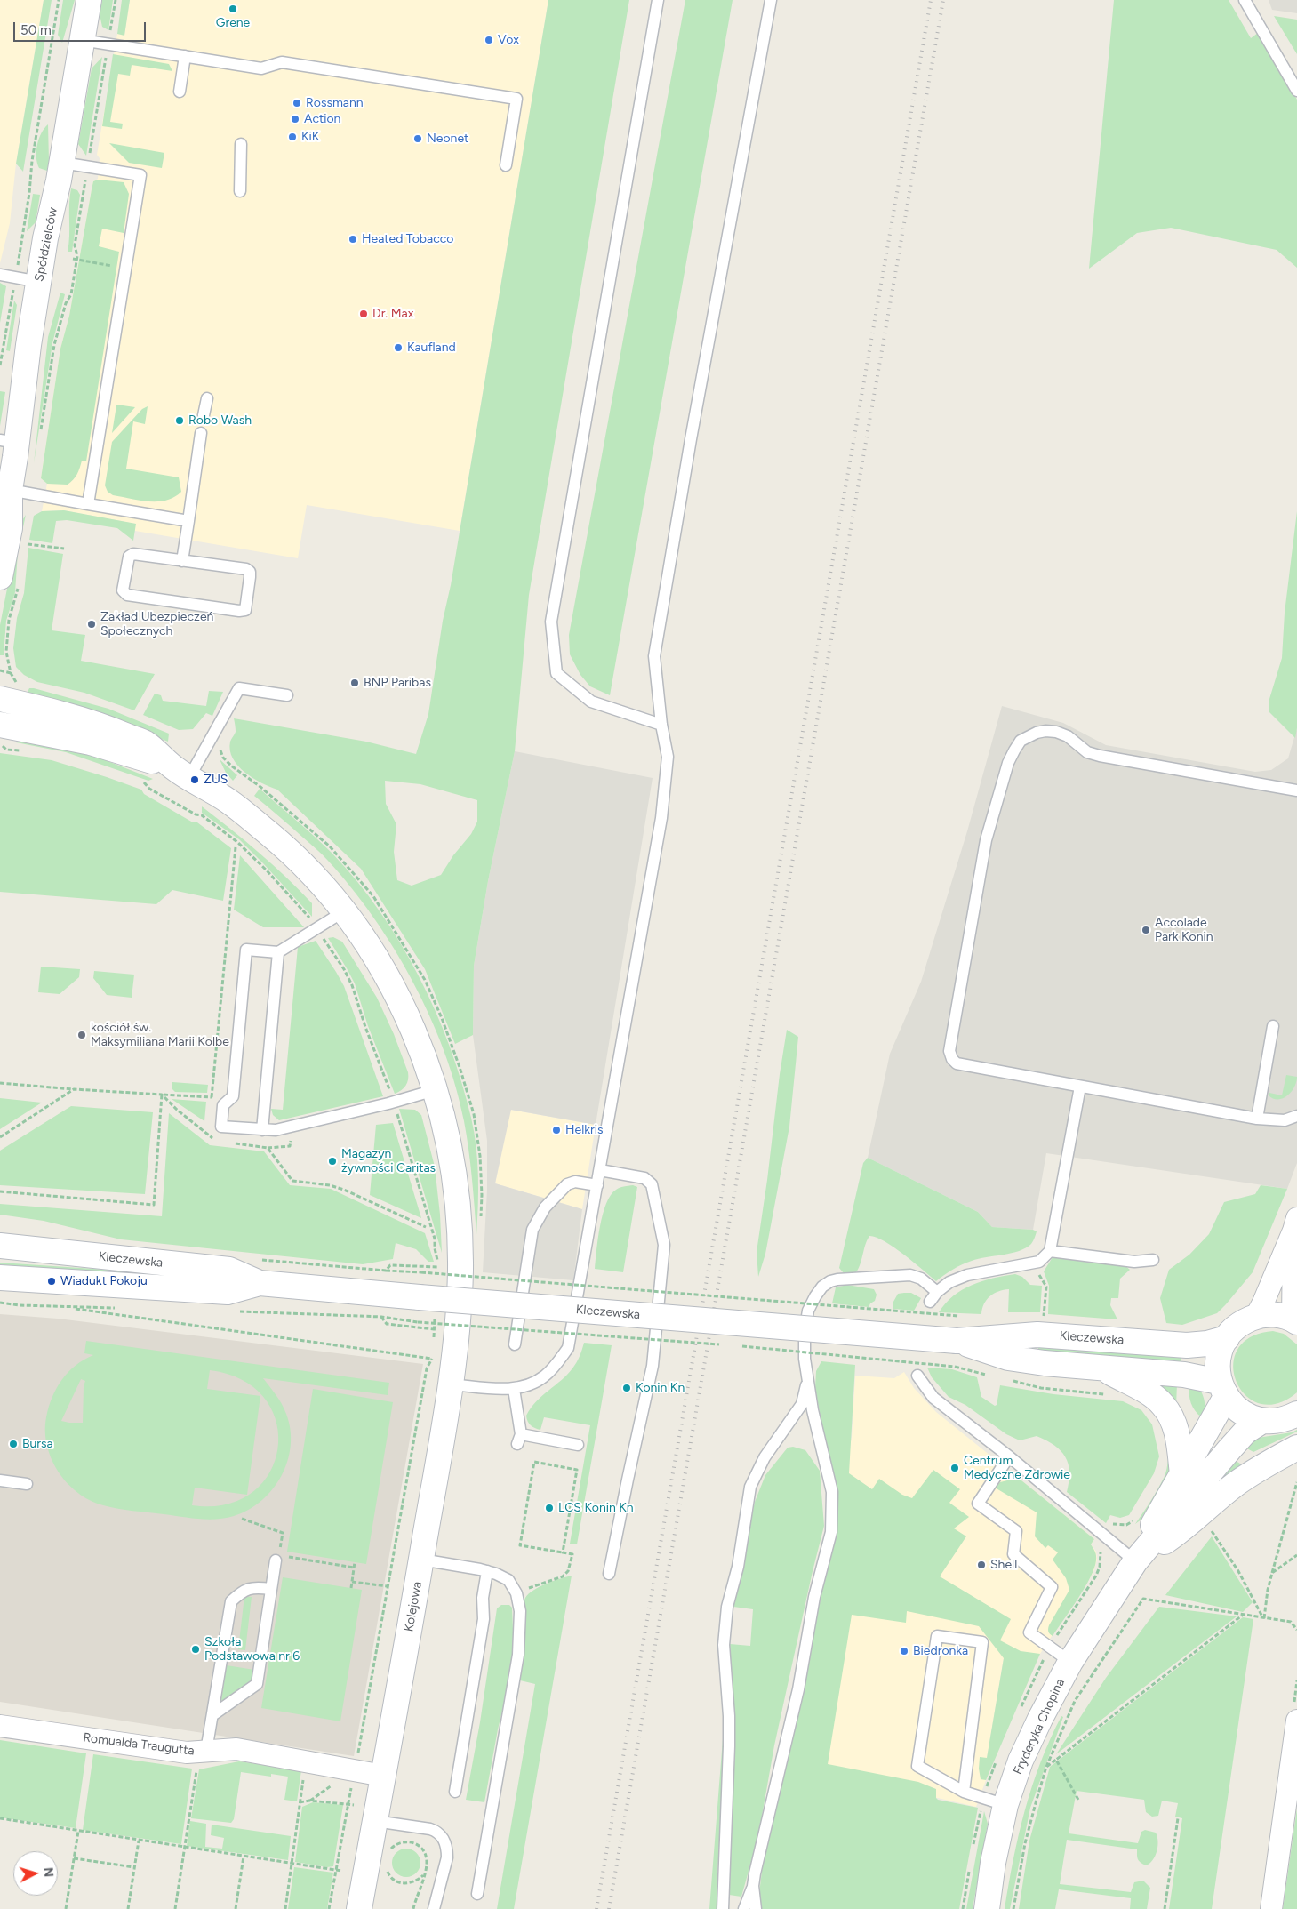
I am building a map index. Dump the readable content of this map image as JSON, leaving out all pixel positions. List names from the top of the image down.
{
  "streets": {
    "street": [
      "Spółdzielców",
      "Kleczewska",
      "Kolejowa",
      "Fryderyka Chopina",
      "Romualda Traugutta"
    ]
  },
  "crossings": [
    ["Kleczewska", "Fryderyka Chopina"],
    ["Kolejowa", "Romualda Traugutta"]
  ],
  "places": [
    "Grene",
    "Vox",
    "Rossmann",
    "Action",
    "KiK",
    "Neonet",
    "Heated Tobacco",
    "Dr. Max",
    "Kaufland",
    "Robo Wash",
    "Zakład Ubezpieczeń Społecznych",
    "BNP Paribas",
    "ZUS",
    "Accolade Park Konin",
    "kościół św. Maksymiliana Marii Kolbe",
    "Helkris",
    "Magazyn żywności Caritas",
    "Wiadukt Pokoju",
    "Konin Kn",
    "Bursa",
    "Centrum Medyczne Zdrowie",
    "LCS Konin Kn",
    "Shell",
    "Szkoła Podstawowa nr 6",
    "Biedronka"
  ],
  "scale_bar": "50 m",
  "north": "right"
}
